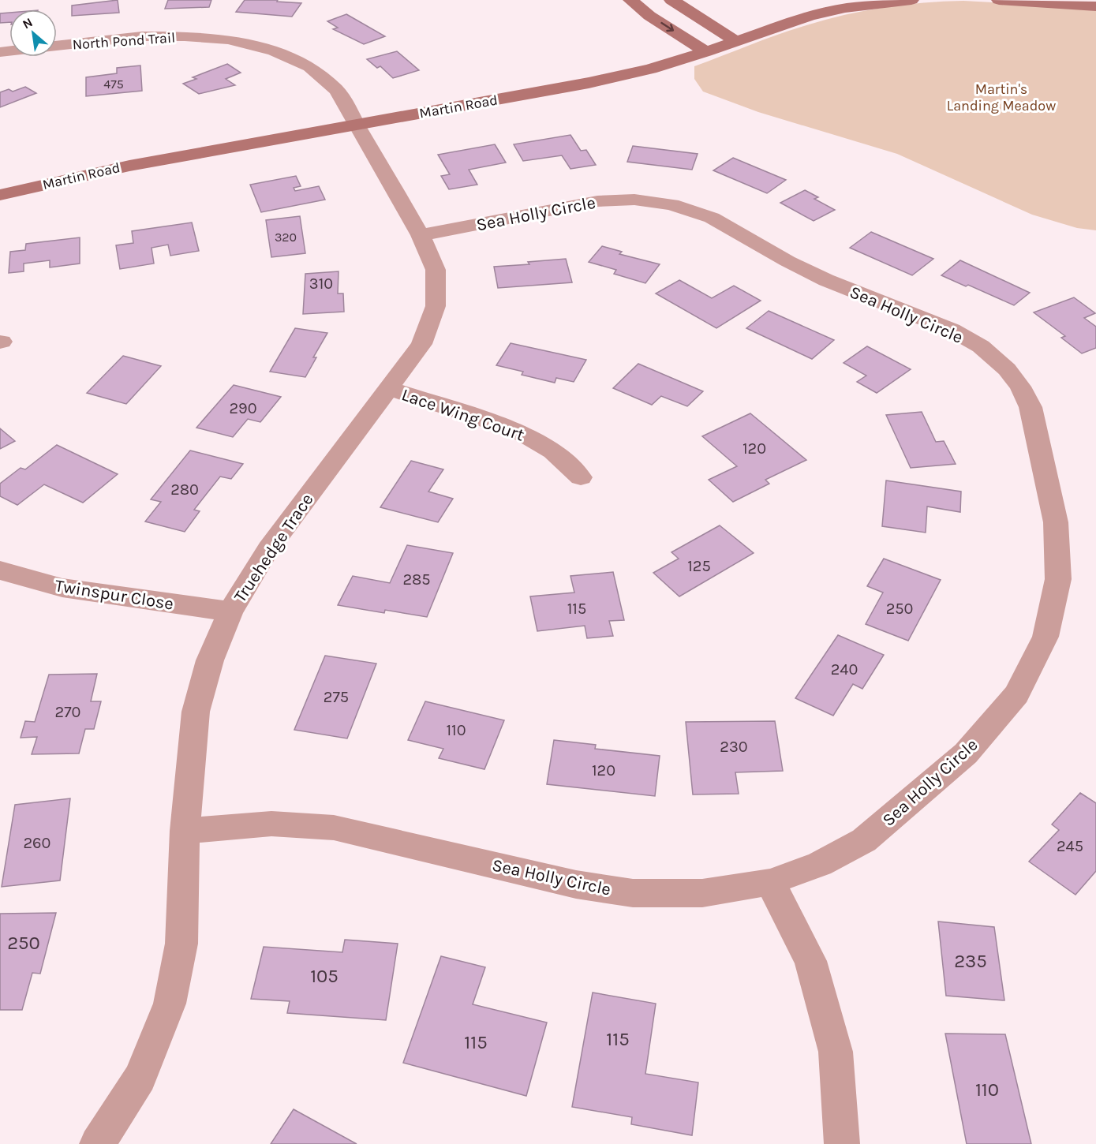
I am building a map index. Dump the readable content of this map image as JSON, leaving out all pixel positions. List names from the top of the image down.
{
  "streets": {
    "street": [
      "North Pond Trail",
      "Martin Road",
      "Sea Holly Circle",
      "Lace Wing Court",
      "Truehedge Trace",
      "Twinspur Close"
    ]
  },
  "crossings": [
    ["North Pond Trail", "Martin Road"],
    ["North Pond Trail", "Truehedge Trace"],
    ["Martin Road", "Truehedge Trace"],
    ["Sea Holly Circle", "Truehedge Trace"],
    ["Lace Wing Court", "Truehedge Trace"],
    ["Truehedge Trace", "Twinspur Close"]
  ],
  "parks": ["Martin's Landing Meadow"],
  "house_numbers": [
    "475",
    "320",
    "310",
    "290",
    "120",
    "280",
    "125",
    "285",
    "115",
    "250",
    "240",
    "275",
    "270",
    "110",
    "230",
    "120",
    "260",
    "245",
    "250",
    "235",
    "105",
    "115",
    "115",
    "110"
  ],
  "north": "top left"
}
